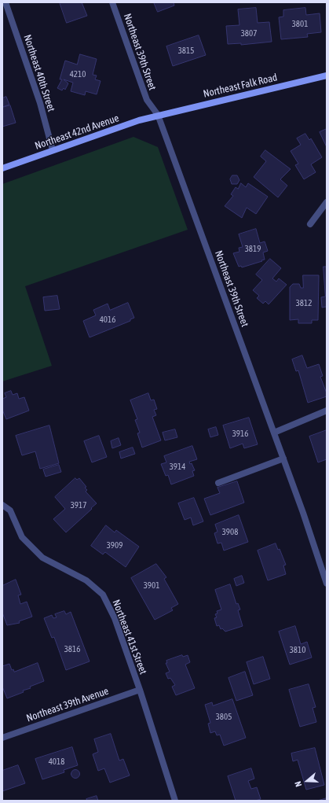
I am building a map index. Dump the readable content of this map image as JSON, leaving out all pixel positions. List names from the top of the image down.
{
  "streets": {
    "street": [
      "Northeast 39th Street",
      "Northeast 40th Street",
      "Northeast Falk Road",
      "Northeast 42nd Avenue",
      "Northeast 41st Street",
      "Northeast 39th Avenue"
    ]
  },
  "crossings": [
    ["Northeast 39th Street", "Northeast Falk Road"],
    ["Northeast 39th Street", "Northeast 42nd Avenue"],
    ["Northeast 40th Street", "Northeast 42nd Avenue"],
    ["Northeast Falk Road", "Northeast 42nd Avenue"],
    ["Northeast 41st Street", "Northeast 39th Avenue"]
  ],
  "house_numbers": [
    "3801",
    "3807",
    "3815",
    "4210",
    "3819",
    "3812",
    "4016",
    "3916",
    "3914",
    "3917",
    "3908",
    "3909",
    "3901",
    "3816",
    "3810",
    "3805",
    "4018"
  ],
  "north": "left"
}
